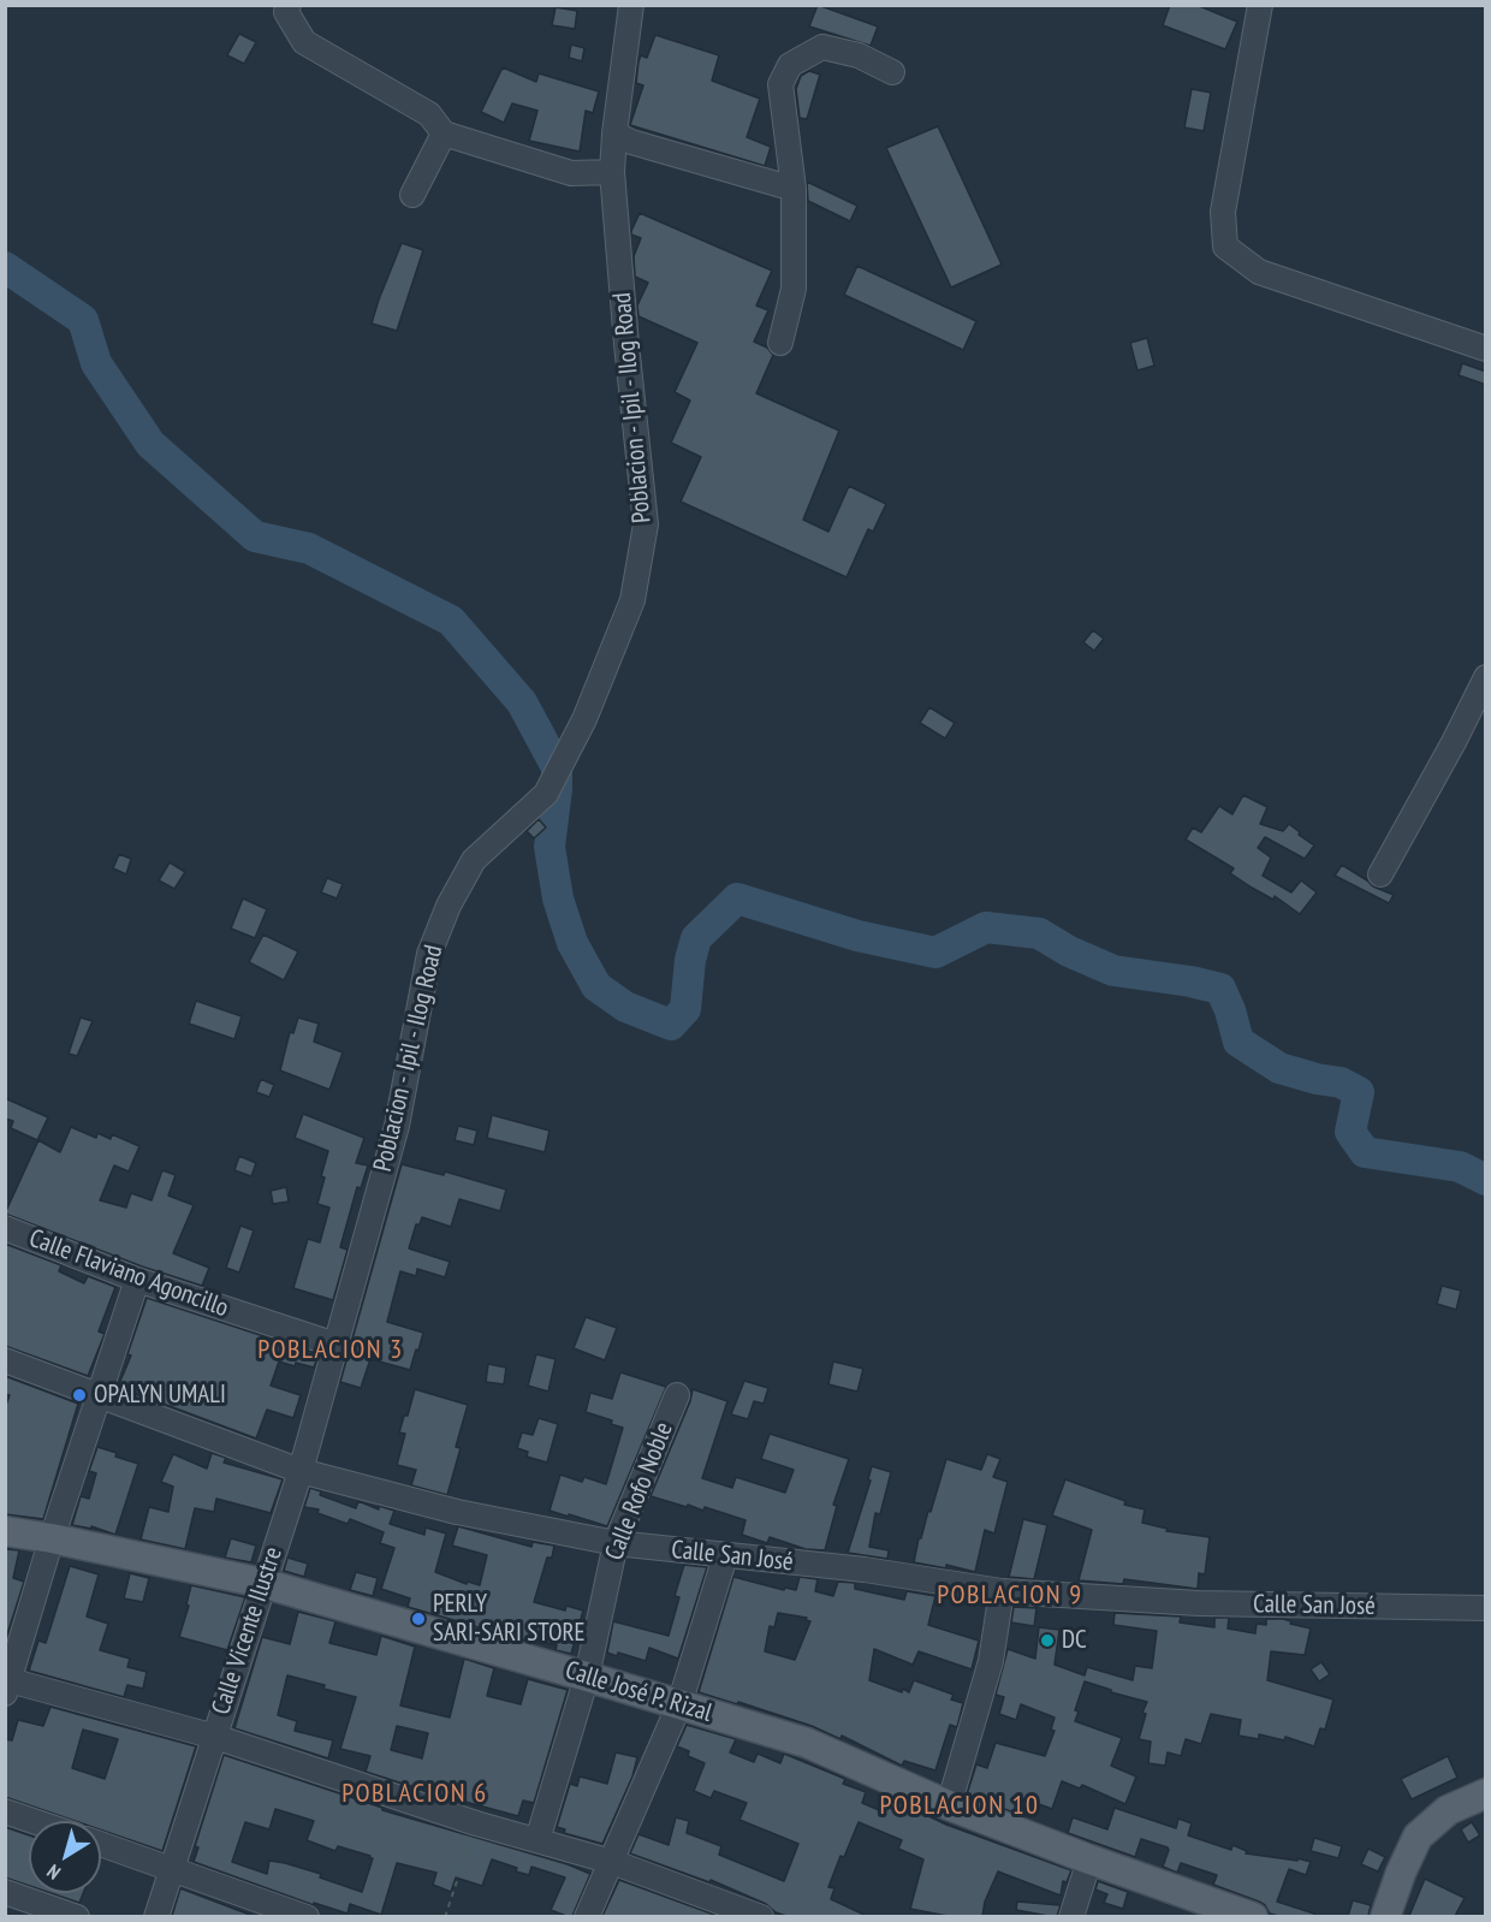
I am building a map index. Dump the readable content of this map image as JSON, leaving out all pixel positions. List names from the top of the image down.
{
  "streets": {
    "main road": ["Calle José P. Rizal"],
    "street": [
      "Poblacion - Ipil - Ilog Road",
      "Calle Flaviano Agoncillo",
      "Calle Rofo Noble",
      "Calle San José",
      "Calle Vicente Ilustre"
    ]
  },
  "crossings": [
    ["Poblacion - Ipil - Ilog Road", "Calle Flaviano Agoncillo"],
    ["Poblacion - Ipil - Ilog Road", "Calle Vicente Ilustre"],
    ["Calle Flaviano Agoncillo", "Calle Vicente Ilustre"],
    ["Calle Rofo Noble", "Calle San José"],
    ["Calle Rofo Noble", "Calle José P. Rizal"],
    ["Calle San José", "Calle Vicente Ilustre"],
    ["Calle Vicente Ilustre", "Calle José P. Rizal"]
  ],
  "districts": [
    "POBLACION 3",
    "POBLACION 9",
    "POBLACION 6",
    "POBLACION 10"
  ],
  "places": ["OPALYN UMALI", "PERLY SARI-SARI STORE", "DC"],
  "north": "bottom left"
}
